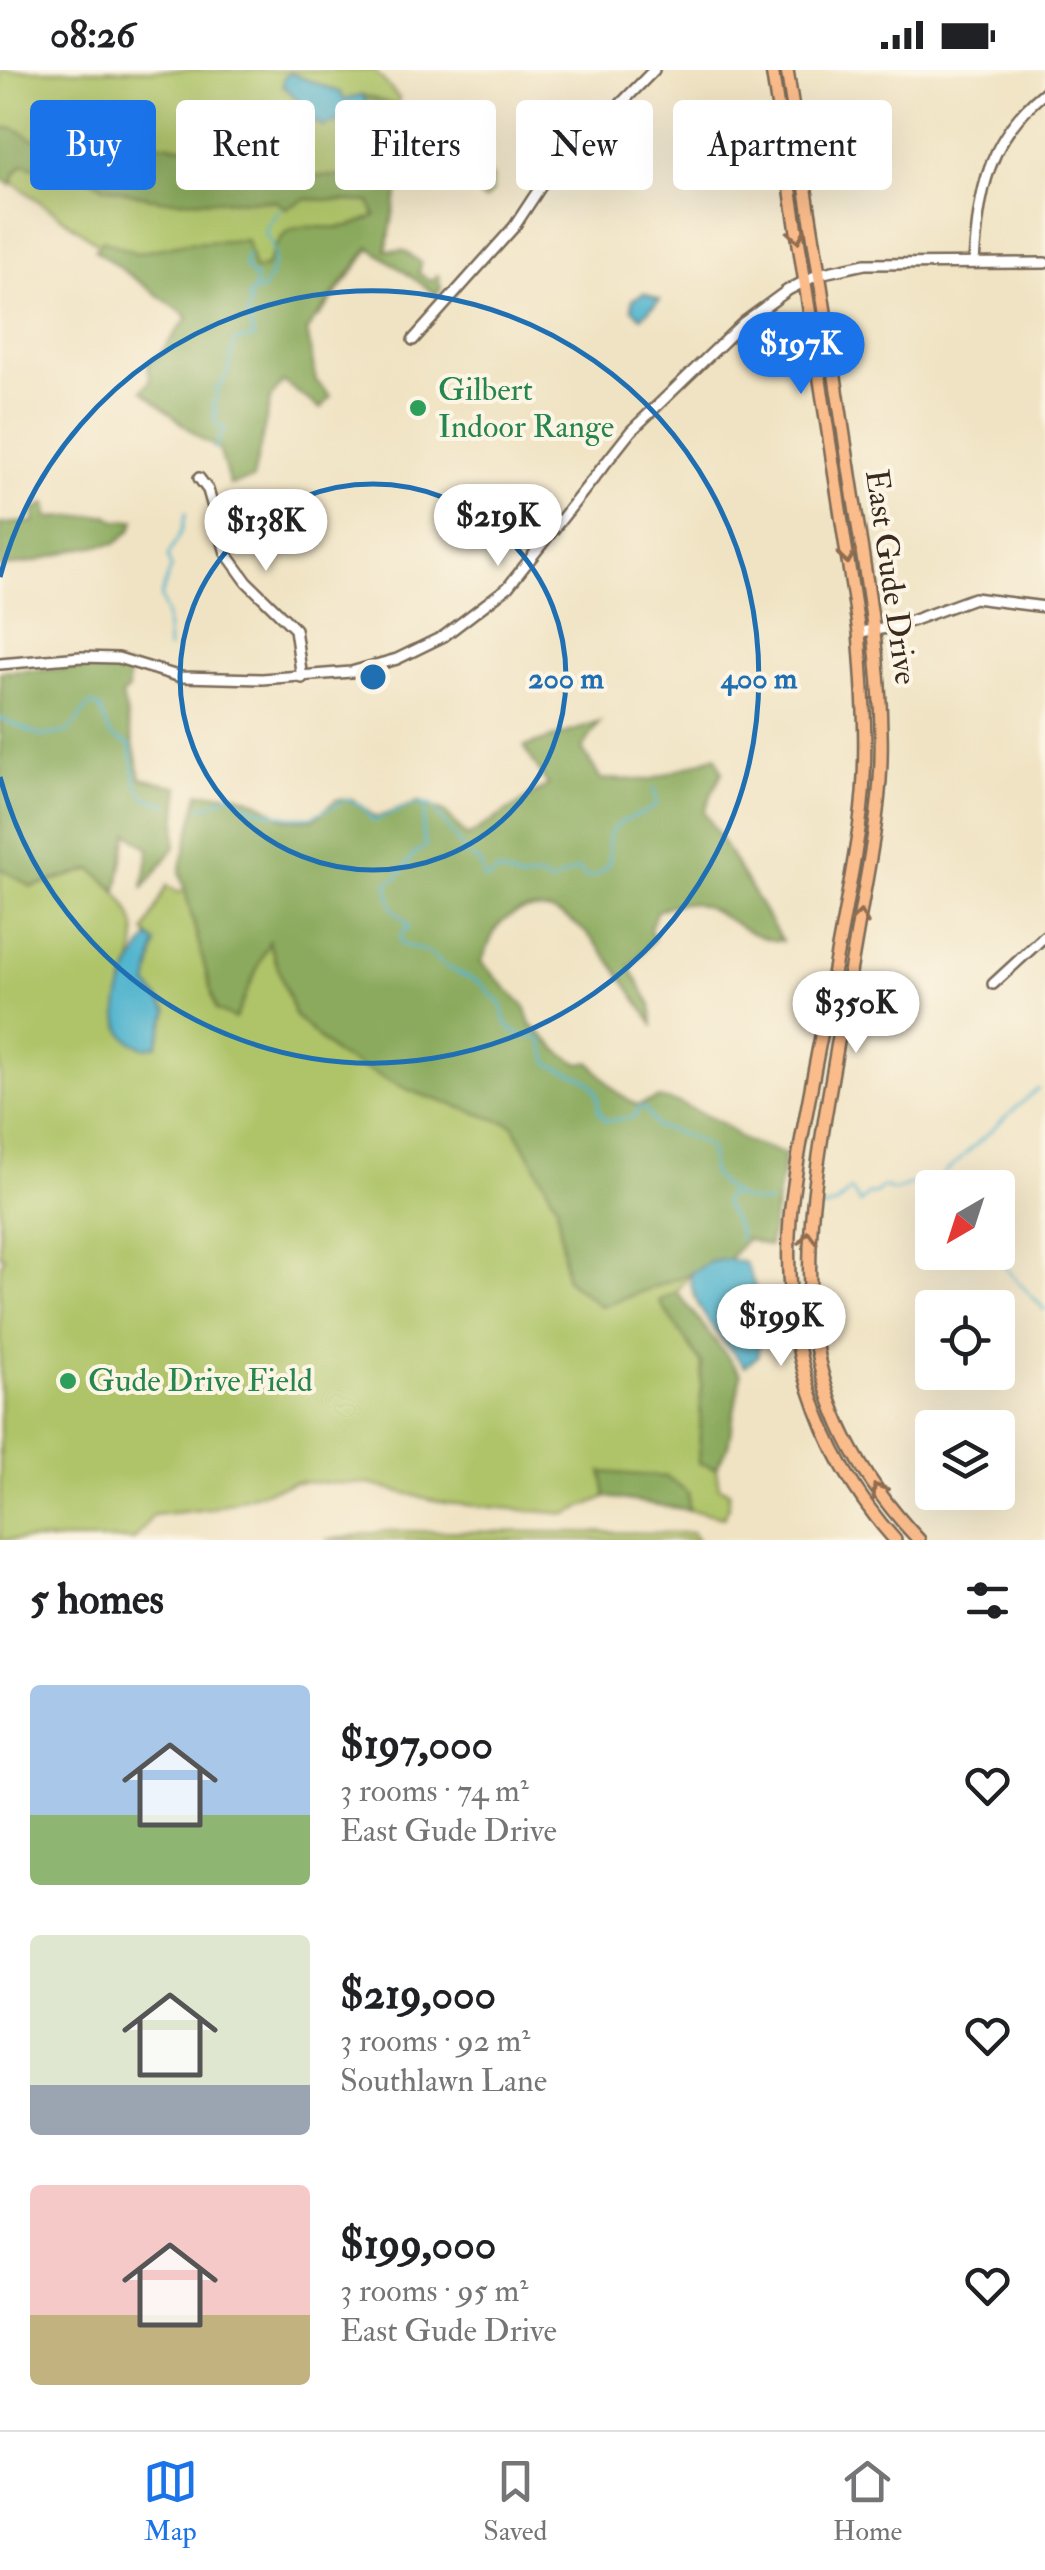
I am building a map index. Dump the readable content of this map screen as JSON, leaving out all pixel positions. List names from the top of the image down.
{
  "streets": {
    "main road": ["East Gude Drive"]
  },
  "places": ["Gilbert Indoor Range", "Gude Drive Field"],
  "north": "bottom left",
  "page": {
    "status": "08:26",
    "chip": [
      "Buy",
      "Rent",
      "Filters",
      "New",
      "Apartment"
    ],
    "price": [
      "$197K",
      "$219K",
      "$138K",
      "$350K",
      "$199K"
    ],
    "heading": "5 homes",
    "list": [
      {
        "name": "$197,000",
        "note": "3 rooms · 74 m² · East Gude Drive"
      },
      {
        "name": "$219,000",
        "note": "3 rooms · 92 m² · Southlawn Lane"
      },
      {
        "name": "$199,000",
        "note": "3 rooms · 95 m² · East Gude Drive"
      }
    ],
    "tabs": ["Map", "Saved", "Home"]
  },
  "rings": ["200 m", "400 m"]
}
